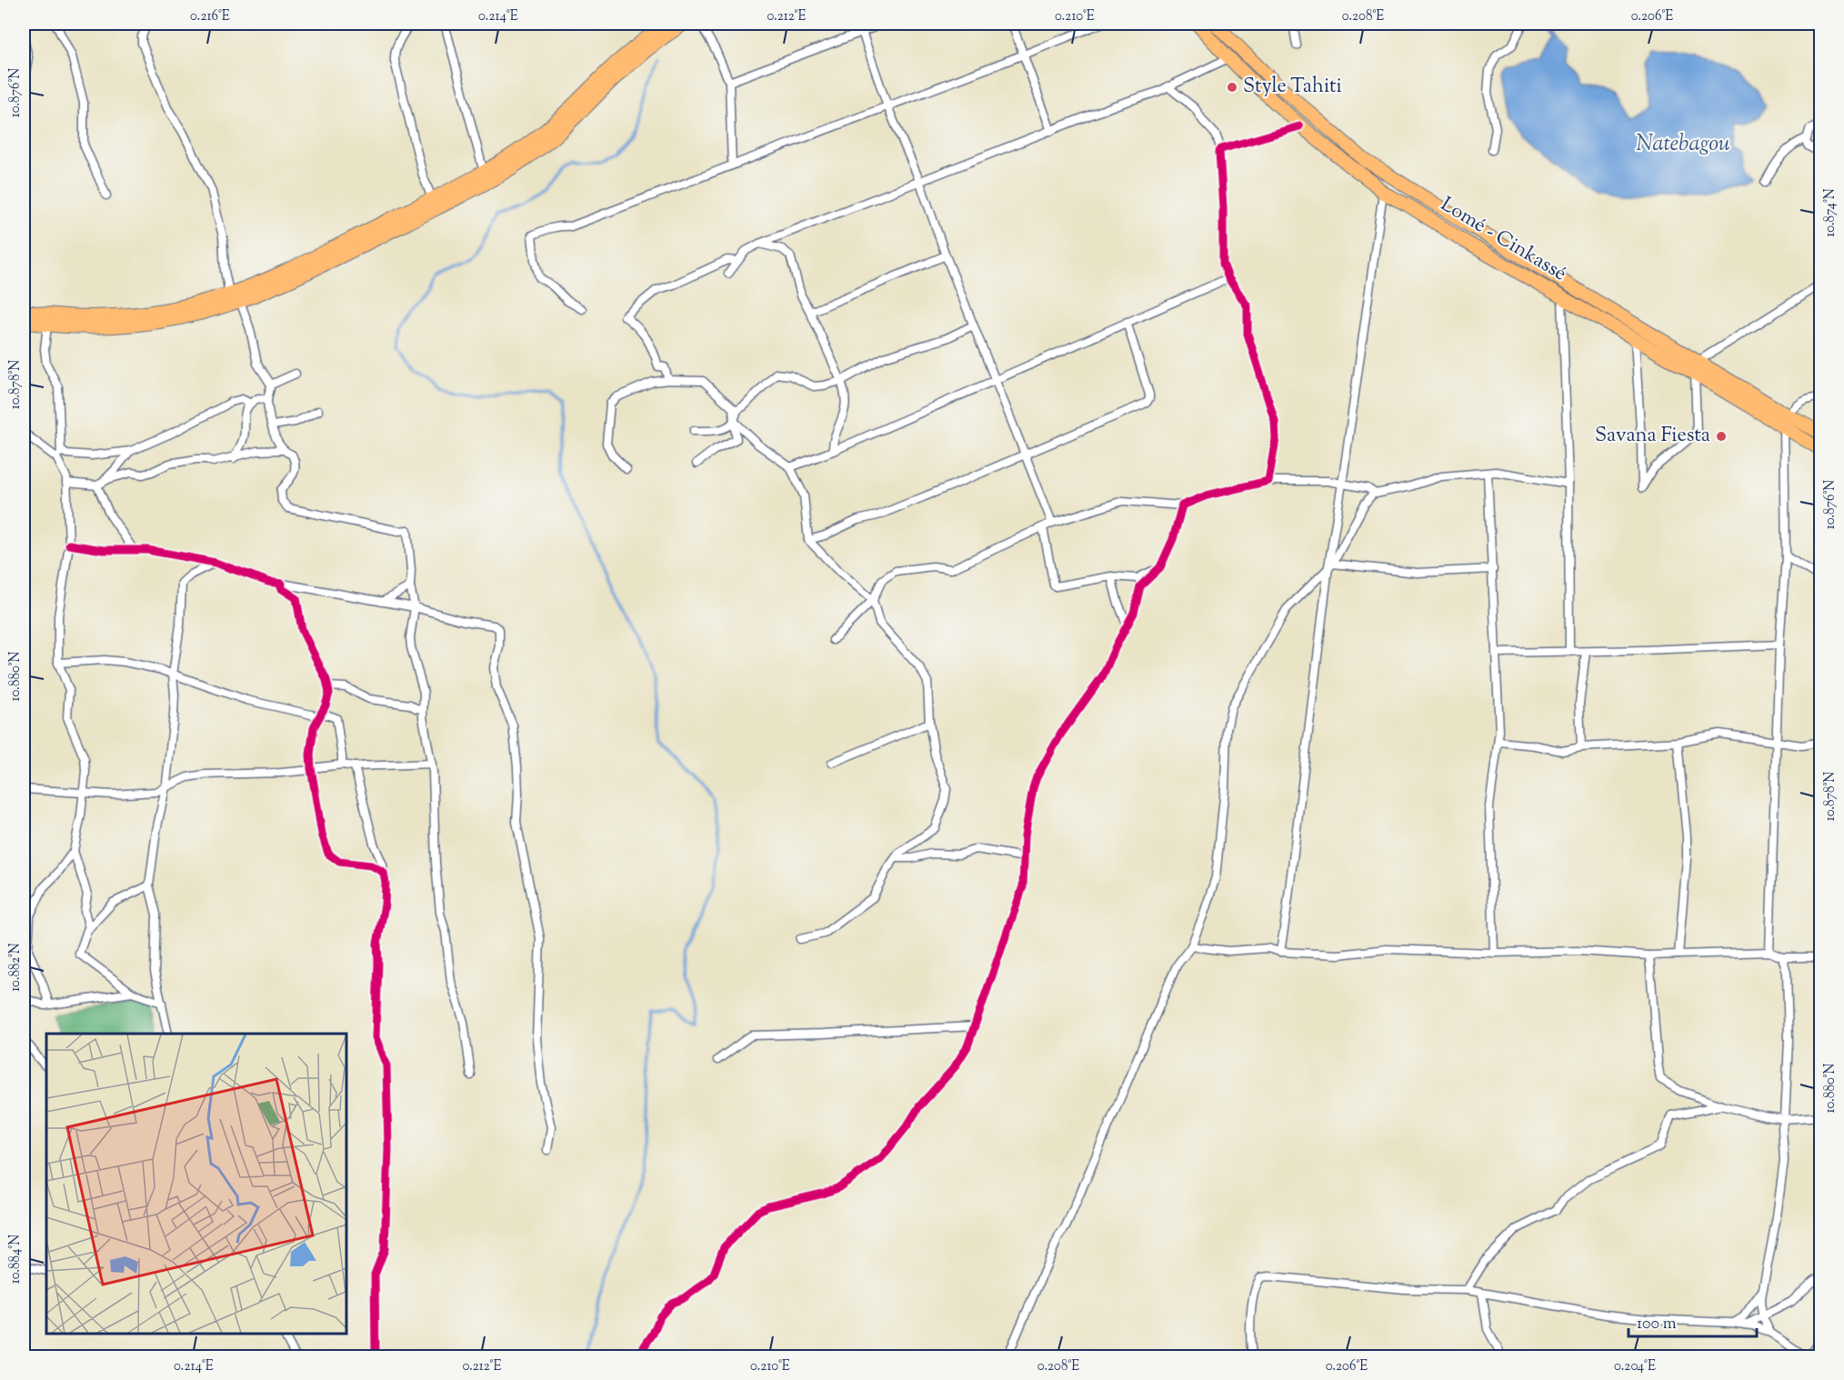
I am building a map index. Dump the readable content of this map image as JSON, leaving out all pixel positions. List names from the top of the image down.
{
  "streets": {
    "main road": ["Lomé - Cinkassé"]
  },
  "water": ["Natebagou"],
  "places": ["Style Tahiti", "Savana Fiesta"],
  "scale_bar": "100 m",
  "coordinates": [
    "0.216°E",
    "0.214°E",
    "0.212°E",
    "0.210°E",
    "0.208°E",
    "0.206°E",
    "10.876°N",
    "10.874°N",
    "10.878°N",
    "10.880°N",
    "10.882°N",
    "10.884°N",
    "0.204°E"
  ]
}
